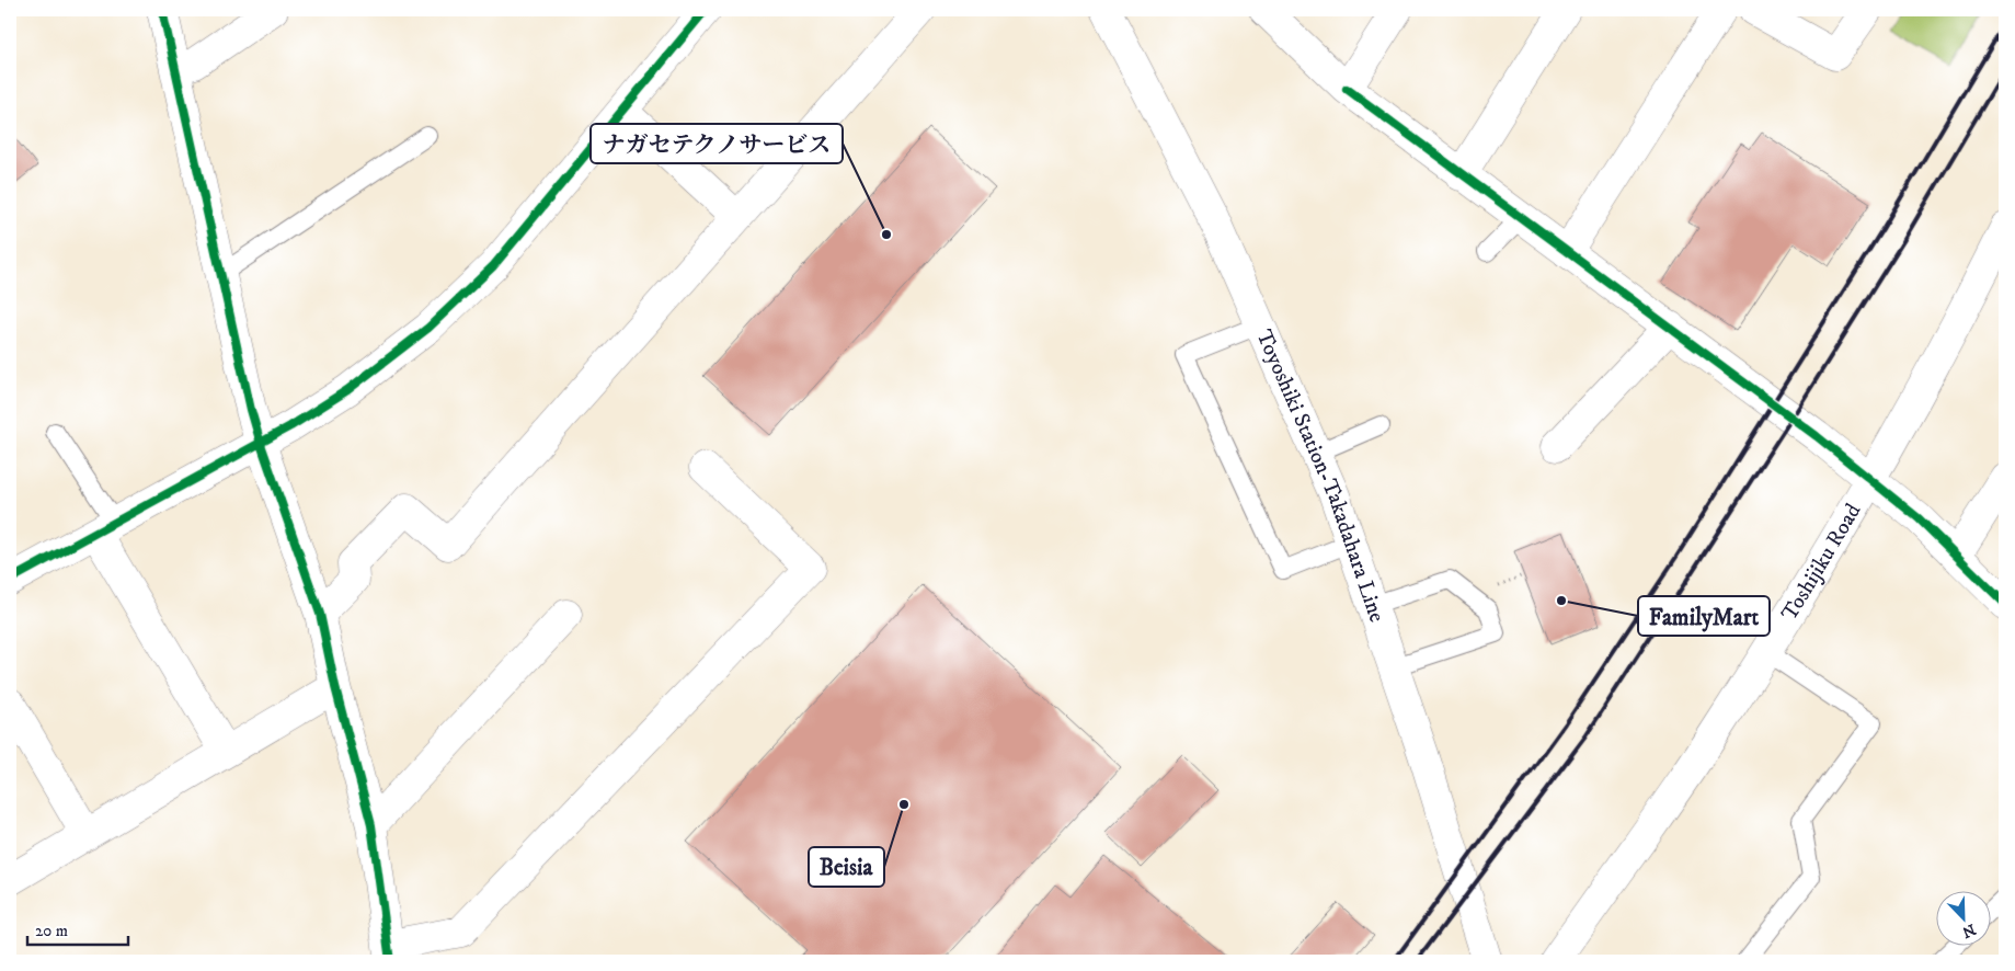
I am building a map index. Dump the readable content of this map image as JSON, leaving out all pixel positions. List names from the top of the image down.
{
  "streets": {
    "street": ["Toyoshiki Station-Takadahara Line", "Toshijiku Road"]
  },
  "places": ["ナガセテクノサービス", "FamilyMart", "Beisia"],
  "scale_bar": "20 m",
  "north": "bottom right"
}
